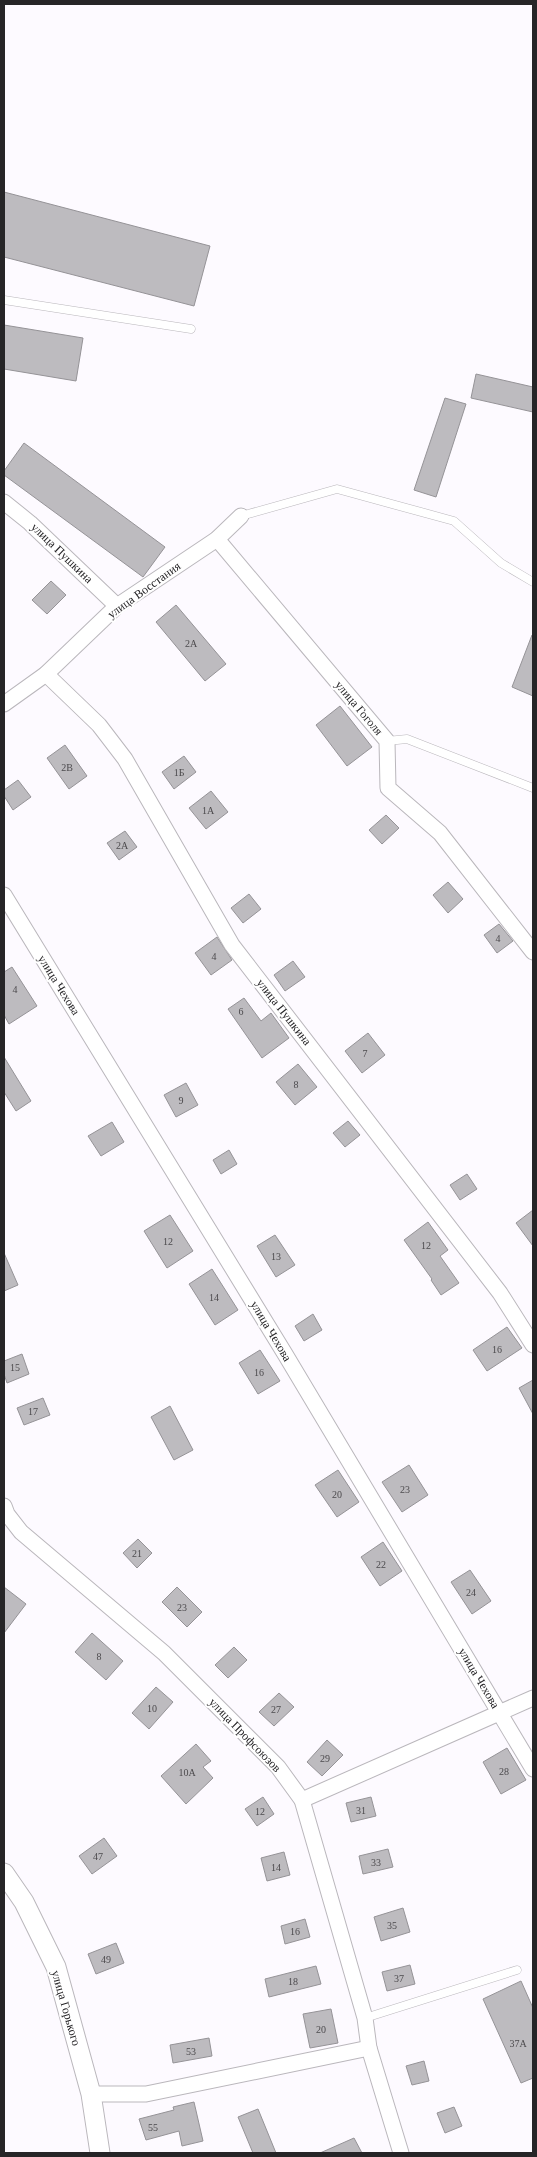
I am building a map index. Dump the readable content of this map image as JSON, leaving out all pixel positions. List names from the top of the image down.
{
  "streets": {
    "street": [
      "улица Пушкина",
      "улица Восстания",
      "улица Гоголя",
      "улица Чехова",
      "улица Профсоюзов",
      "улица Горького"
    ]
  },
  "crossings": [
    ["улица Пушкина", "улица Восстания"],
    ["улица Восстания", "улица Гоголя"]
  ],
  "house_numbers": [
    "2А",
    "2В",
    "1Б",
    "1А",
    "2А",
    "4",
    "4",
    "4",
    "6",
    "7",
    "8",
    "9",
    "12",
    "12",
    "13",
    "14",
    "16",
    "15",
    "16",
    "17",
    "23",
    "20",
    "21",
    "22",
    "24",
    "23",
    "8",
    "10",
    "27",
    "29",
    "28",
    "10А",
    "31",
    "12",
    "47",
    "33",
    "14",
    "35",
    "16",
    "49",
    "37",
    "18",
    "20",
    "37А",
    "53",
    "55"
  ]
}
